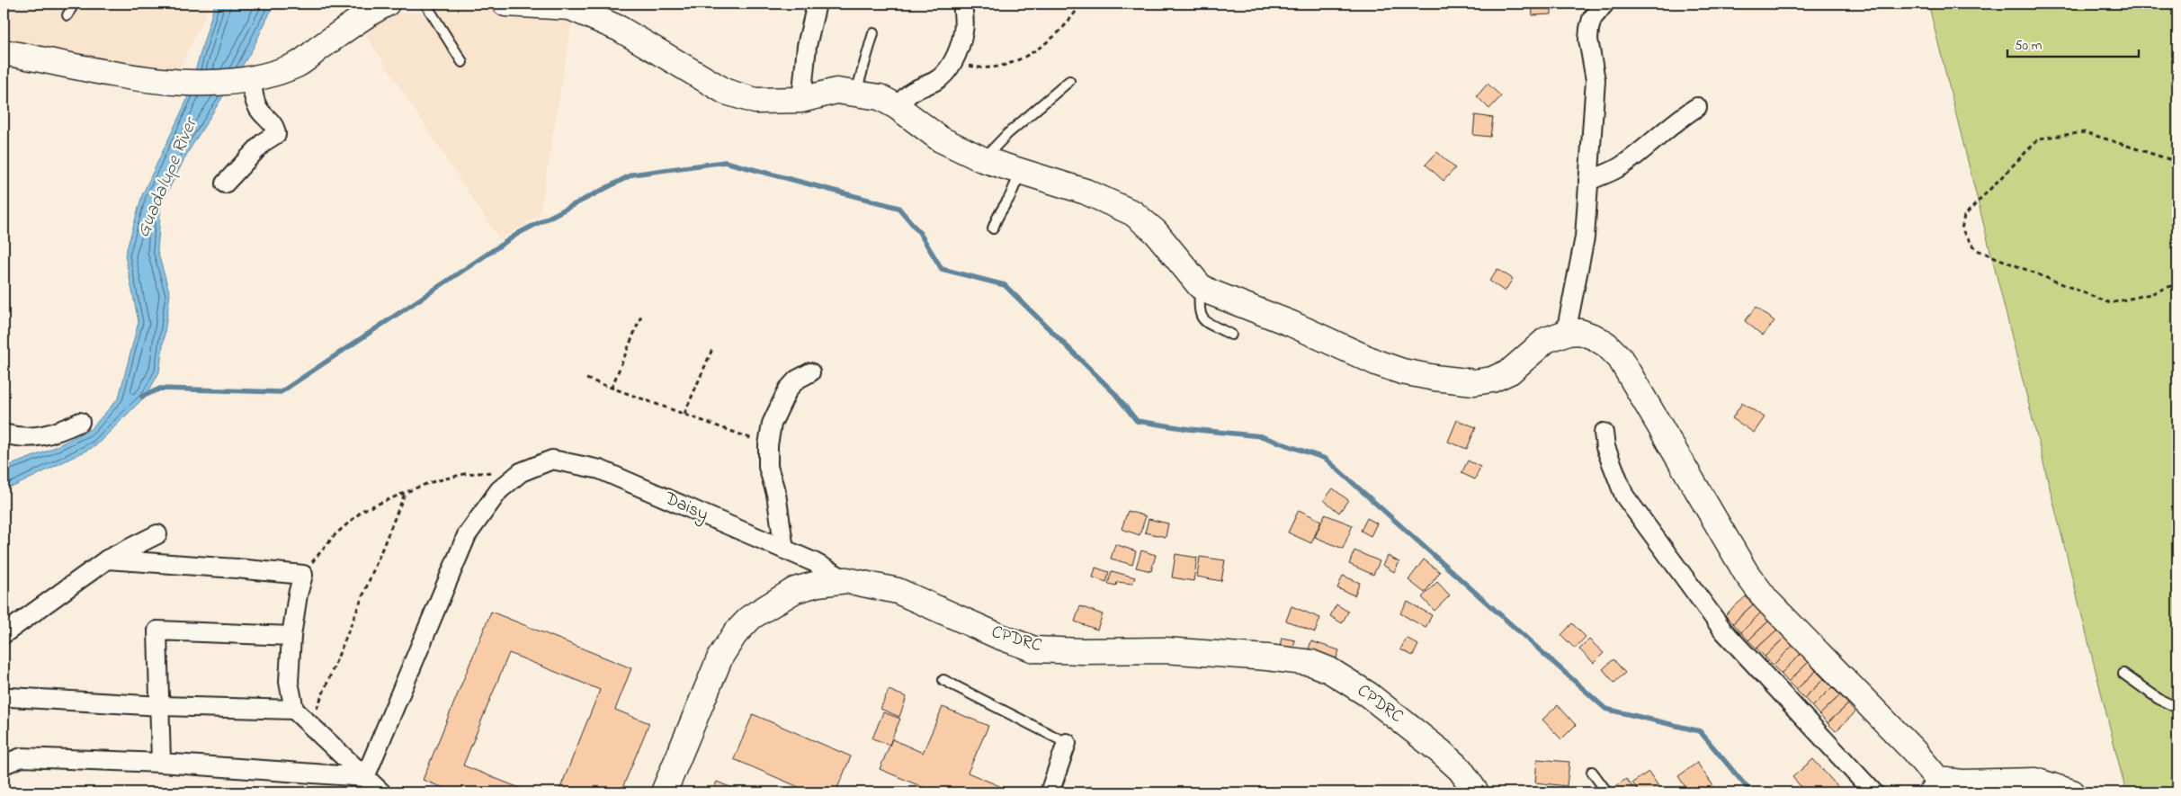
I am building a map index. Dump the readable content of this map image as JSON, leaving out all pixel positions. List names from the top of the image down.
{
  "streets": {
    "street": ["Daisy", "CPDRC"]
  },
  "crossings": [
    ["Daisy", "CPDRC"]
  ],
  "water": ["Guadalupe River"],
  "scale_bar": "50 m"
}
